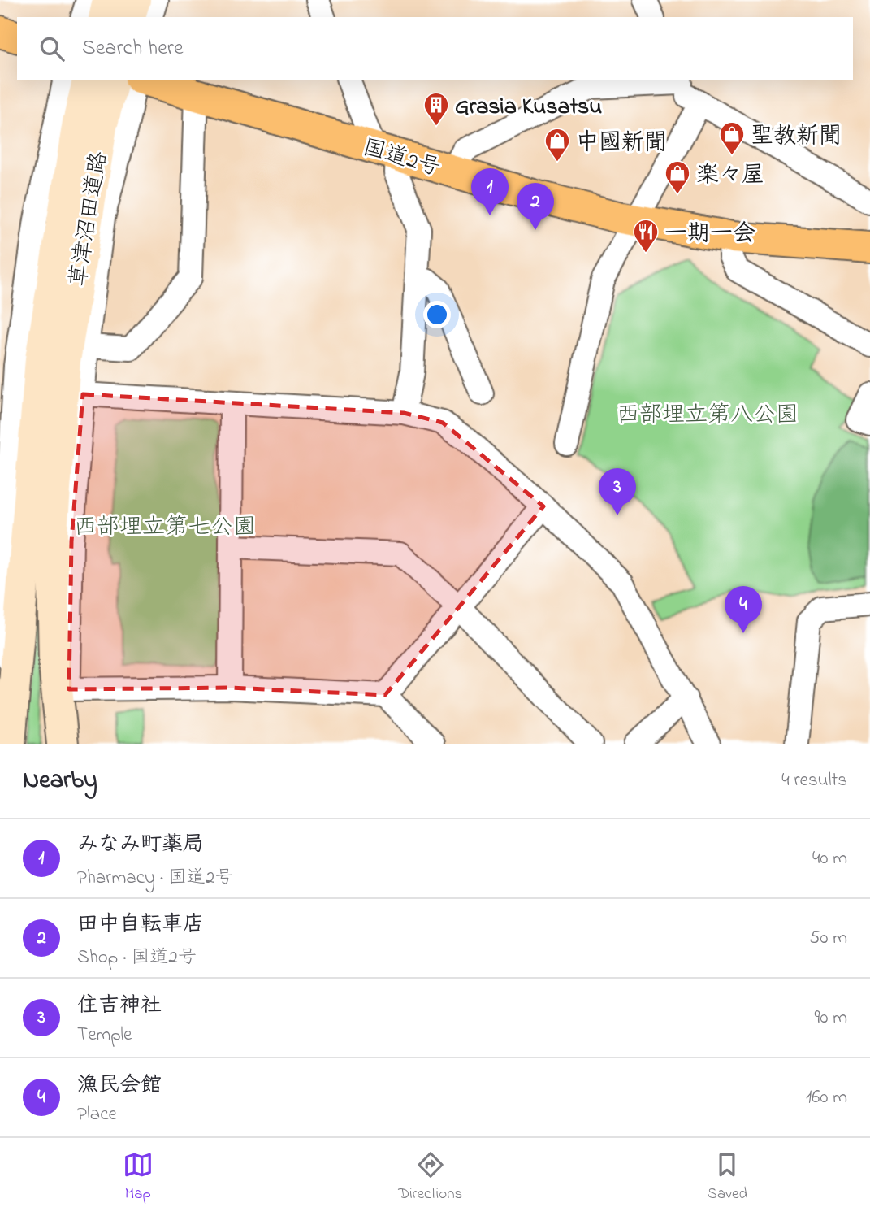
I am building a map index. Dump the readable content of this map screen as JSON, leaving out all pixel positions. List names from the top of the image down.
{
  "streets": {
    "highway": ["国道2号"],
    "street": ["草津沼田道路"]
  },
  "parks": ["西部埋立第八公園", "西部埋立第七公園"],
  "places": {
    "building": ["Grasia Kusatsu"],
    "shop": ["聖教新聞", "中國新聞", "楽々屋"],
    "restaurant": ["一期一会"]
  },
  "page": {
    "search": "Search here",
    "pins": [
      "1",
      "2",
      "3",
      "4"
    ],
    "heading": ["Nearby", "4 results"],
    "list": [
      {
        "mark": "1",
        "name": "みなみ町薬局",
        "note": "Pharmacy · 国道2号",
        "value": "40 m"
      },
      {
        "mark": "2",
        "name": "田中自転車店",
        "note": "Shop · 国道2号",
        "value": "50 m"
      },
      {
        "mark": "3",
        "name": "住吉神社",
        "note": "Temple",
        "value": "90 m"
      },
      {
        "mark": "4",
        "name": "漁民会館",
        "note": "Place",
        "value": "160 m"
      }
    ],
    "nav": ["Map", "Directions", "Saved"]
  }
}
